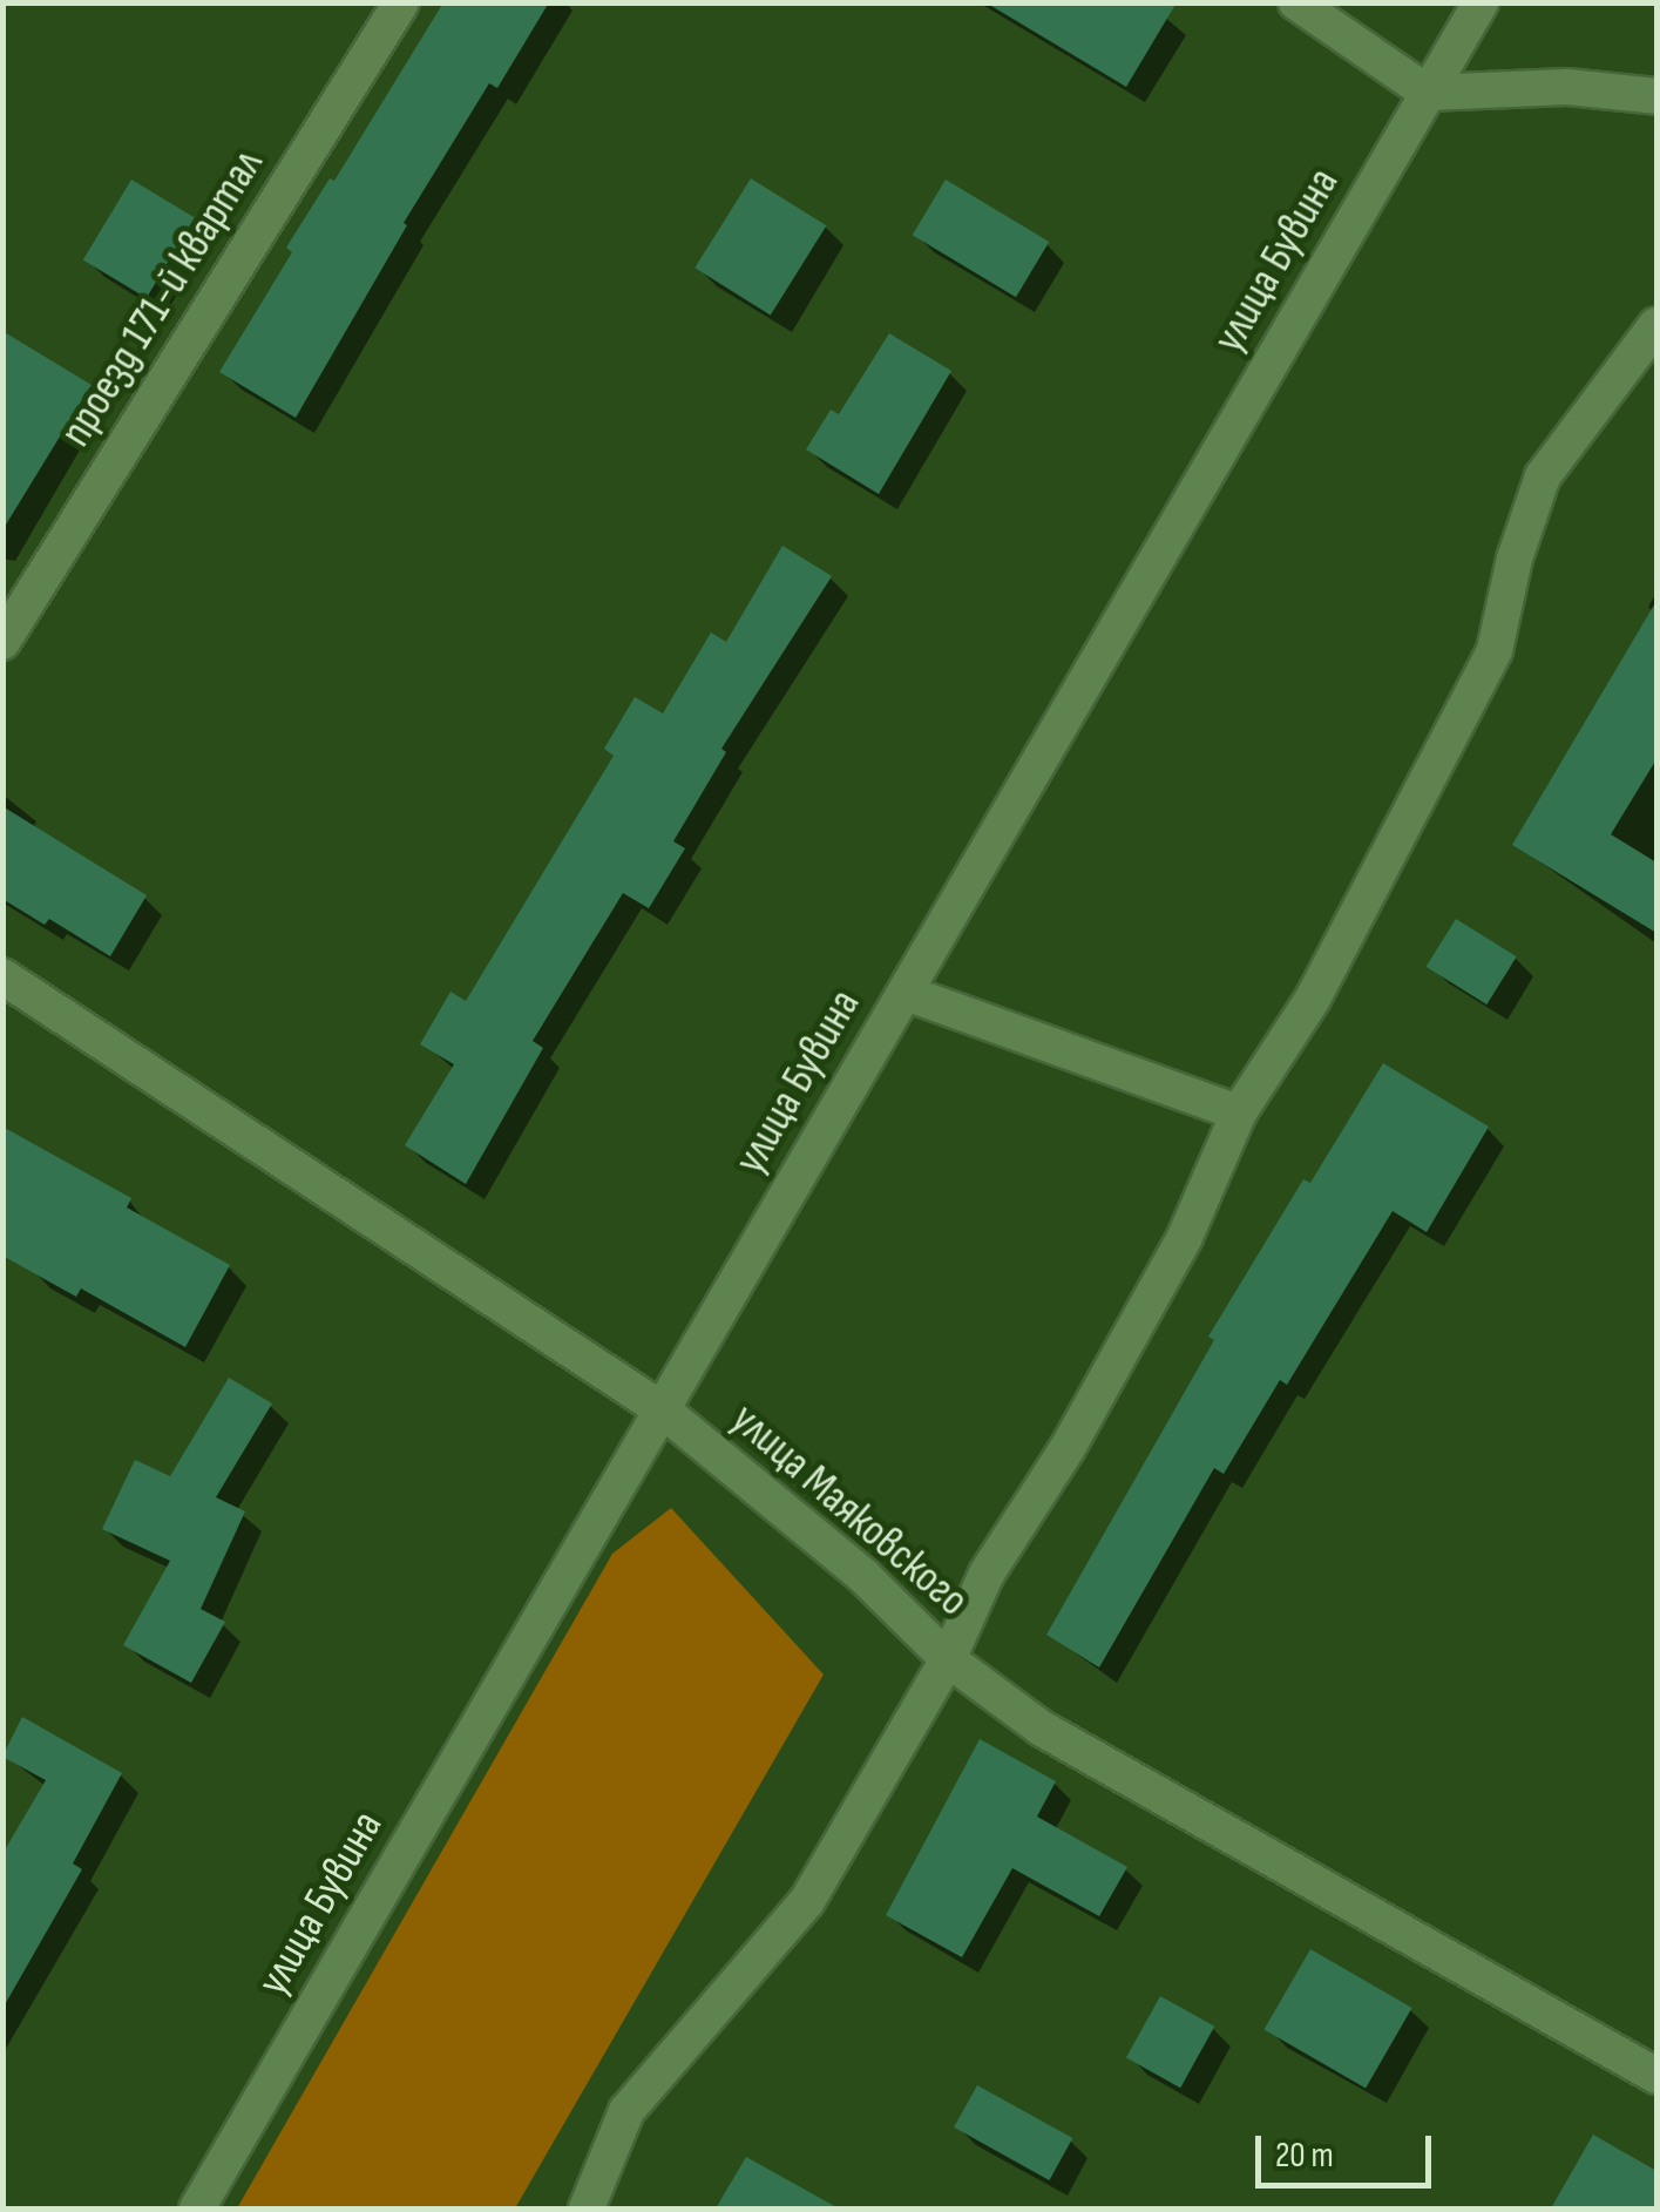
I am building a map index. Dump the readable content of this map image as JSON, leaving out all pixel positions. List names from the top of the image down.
{
  "streets": {
    "street": ["улица Бувина", "проезд 171-й квартал", "улица Маяковского"]
  },
  "crossings": [
    ["улица Бувина", "улица Маяковского"]
  ],
  "scale_bar": "20 m"
}
